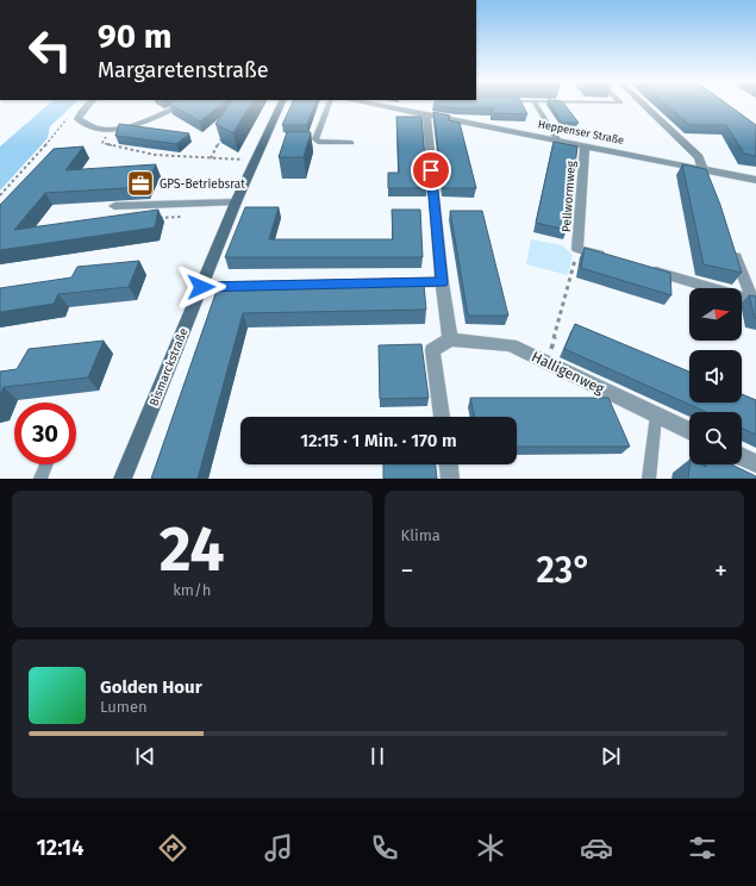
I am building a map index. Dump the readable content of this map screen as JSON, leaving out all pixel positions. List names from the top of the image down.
{
  "streets": {
    "main road": ["Bismarckstraße"],
    "street": ["Heppenser Straße", "Pellwormweg", "Halligenweg"]
  },
  "crossings": [
    ["Heppenser Straße", "Pellwormweg"]
  ],
  "places": {
    "office": ["GPS-Betriebsrat"]
  },
  "north": "right",
  "page": {
    "turn": ["90 m", "Margaretenstraße"],
    "limit": "30",
    "trip": "12:15 · 1 Min. · 170 m",
    "tile": [
      ["24", "km/h"],
      "Klima"
    ],
    "heat": ["−", "23°", "+"],
    "song": ["Golden Hour", "Lumen"],
    "tabs": "12:14"
  }
}
